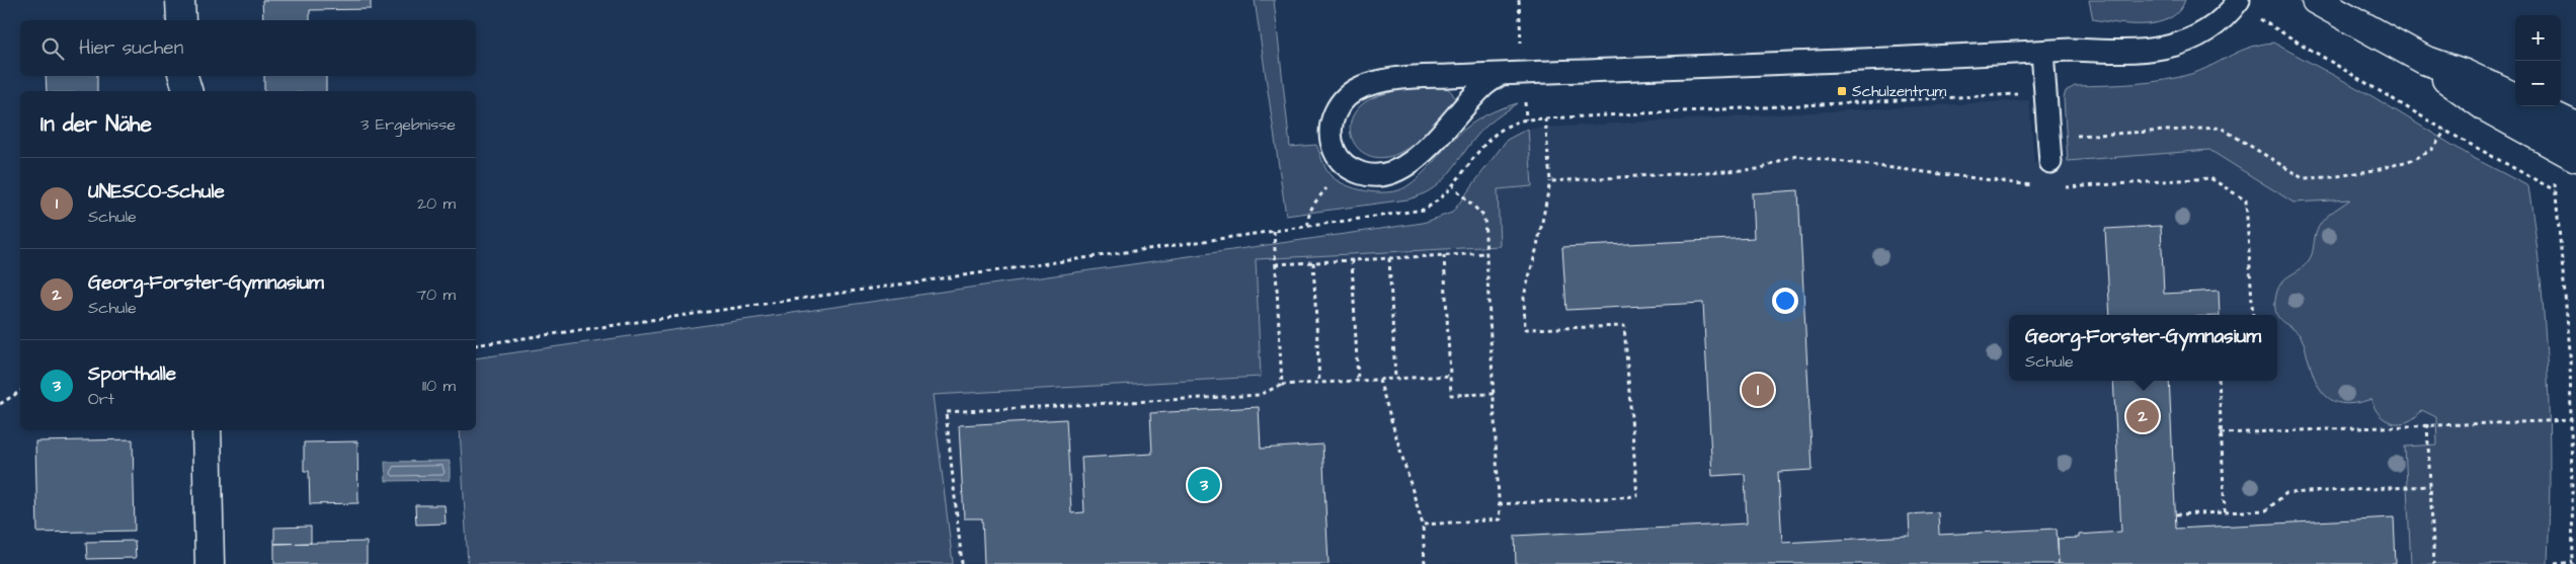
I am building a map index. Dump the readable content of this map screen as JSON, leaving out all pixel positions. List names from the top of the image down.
{
  "places": {
    "transit": ["Schulzentrum"]
  },
  "page": {
    "map_buttons": ["+", "−"],
    "search": "Hier suchen",
    "heading": ["In der Nähe", "3 Ergebnisse"],
    "list": [
      {
        "mark": "1",
        "name": "UNESCO-Schule",
        "note": "Schule",
        "value": "20 m"
      },
      {
        "mark": "2",
        "name": "Georg-Forster-Gymnasium",
        "note": "Schule",
        "value": "70 m"
      },
      {
        "mark": "3",
        "name": "Sporthalle",
        "note": "Ort",
        "value": "110 m"
      }
    ],
    "popup": ["Georg-Forster-Gymnasium", "Schule"],
    "pins": ["1", "2", "3"]
  }
}
